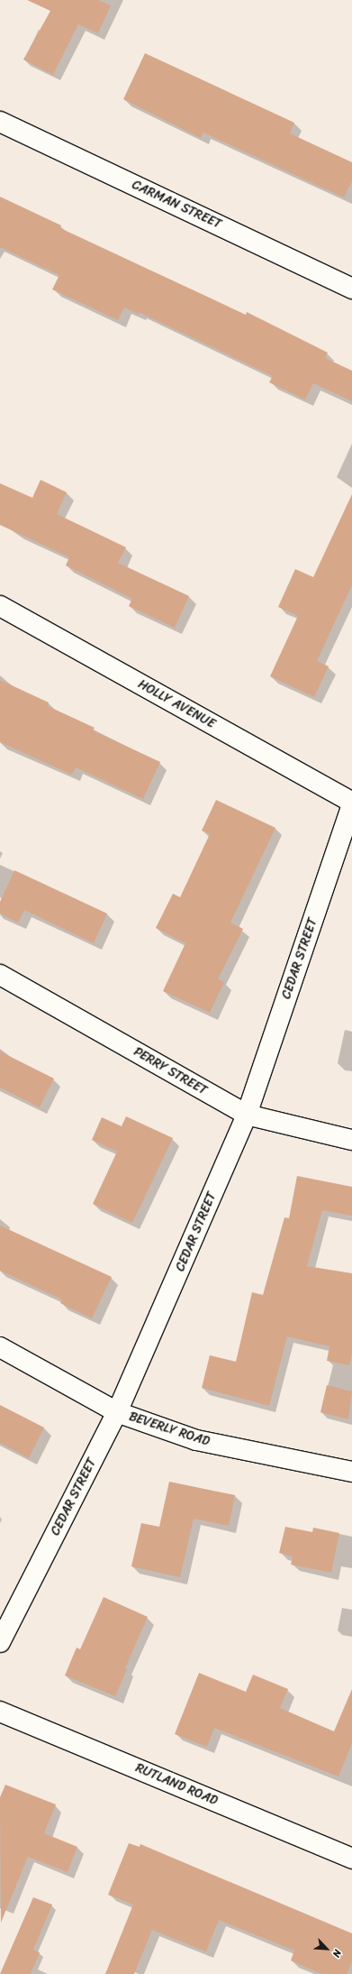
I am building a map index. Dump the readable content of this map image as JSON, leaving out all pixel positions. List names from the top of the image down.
{
  "streets": {
    "street": [
      "CARMAN STREET",
      "HOLLY AVENUE",
      "CEDAR STREET",
      "PERRY STREET",
      "BEVERLY ROAD",
      "RUTLAND ROAD"
    ]
  },
  "crossings": [
    ["HOLLY AVENUE", "CEDAR STREET"],
    ["CEDAR STREET", "PERRY STREET"],
    ["CEDAR STREET", "BEVERLY ROAD"]
  ],
  "north": "bottom right"
}
